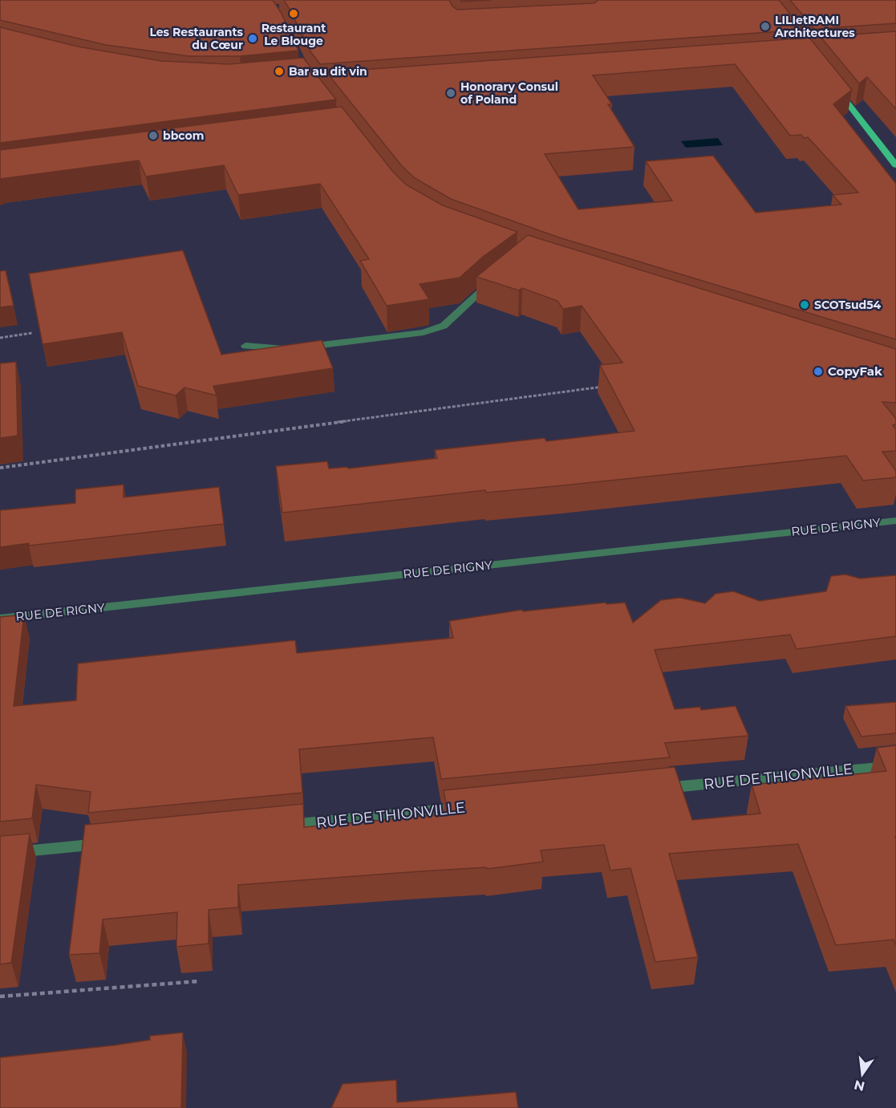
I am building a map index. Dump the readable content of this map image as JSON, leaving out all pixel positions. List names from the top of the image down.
{
  "streets": {
    "street": ["RUE DE RIGNY", "RUE DE THIONVILLE"]
  },
  "places": [
    "Restaurant Le Blouge",
    "LILIetRAMI Architectures",
    "Les Restaurants du Cœur",
    "Bar au dit vin",
    "Honorary Consul of Poland",
    "bbcom",
    "SCOTsud54",
    "CopyFak"
  ],
  "north": "bottom"
}
